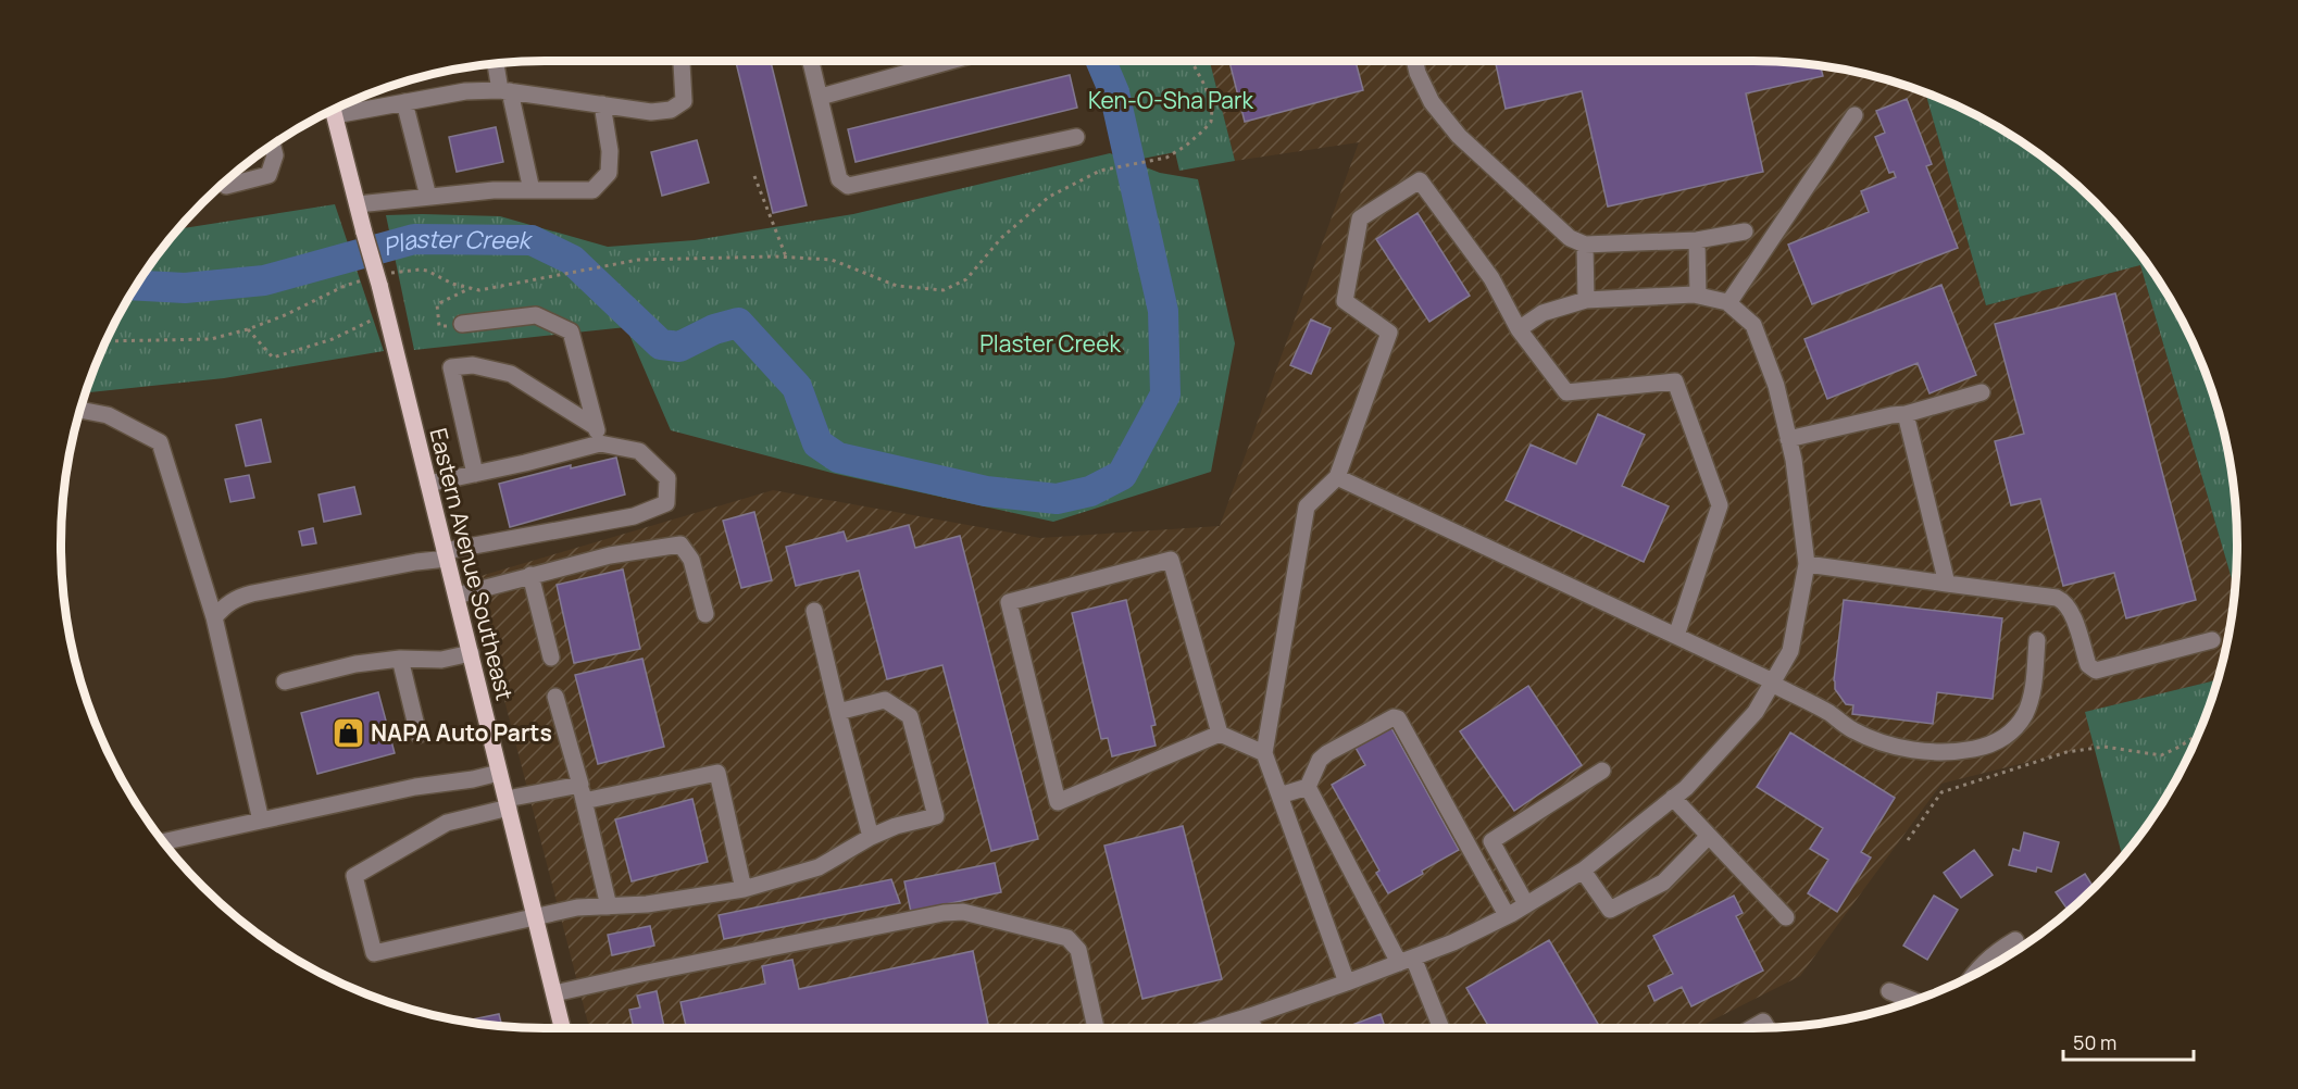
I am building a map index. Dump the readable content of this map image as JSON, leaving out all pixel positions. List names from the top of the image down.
{
  "streets": {
    "main road": ["Eastern Avenue Southeast"]
  },
  "water": ["Plaster Creek"],
  "parks": ["Ken-O-Sha Park", "Plaster Creek"],
  "places": {
    "shop": ["NAPA Auto Parts"]
  },
  "scale_bar": "50 m"
}
